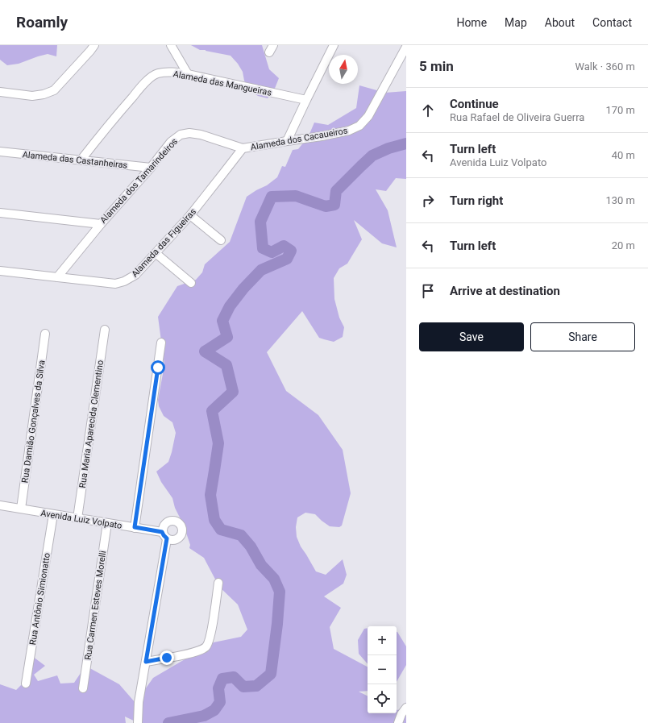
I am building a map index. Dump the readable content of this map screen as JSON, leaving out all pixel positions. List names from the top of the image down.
{
  "streets": {
    "street": [
      "Alameda das Mangueiras",
      "Alameda dos Cacaueiros",
      "Alameda das Castanheiras",
      "Alameda dos Tamarindeiros",
      "Alameda das Figueiras",
      "Rua Damião Gonçalves da Silva",
      "Rua Maria Aparecida Clementino",
      "Avenida Luiz Volpato",
      "Rua Antônio Simionatto",
      "Rua Carmen Esteves Morelli"
    ]
  },
  "crossings": [
    ["Alameda das Mangueiras", "Alameda das Castanheiras"],
    ["Alameda dos Cacaueiros", "Alameda dos Tamarindeiros"],
    ["Alameda dos Cacaueiros", "Alameda das Figueiras"],
    ["Alameda das Castanheiras", "Alameda dos Tamarindeiros"],
    ["Alameda dos Tamarindeiros", "Alameda das Figueiras"],
    ["Rua Damião Gonçalves da Silva", "Avenida Luiz Volpato"],
    ["Rua Maria Aparecida Clementino", "Avenida Luiz Volpato"],
    ["Avenida Luiz Volpato", "Rua Antônio Simionatto"],
    ["Avenida Luiz Volpato", "Rua Carmen Esteves Morelli"]
  ],
  "north": "top",
  "page": {
    "header": "Roamly",
    "nav": [
      "Home",
      "Map",
      "About",
      "Contact"
    ],
    "heading": ["5 min", "Walk · 360 m"],
    "list": [
      ["Continue", "Rua Rafael de Oliveira Guerra", "170 m"],
      ["Turn left", "Avenida Luiz Volpato", "40 m"],
      ["Turn right", "130 m"],
      ["Turn left", "20 m"],
      "Arrive at destination"
    ],
    "buttons": ["Save", "Share"],
    "map_buttons": ["+", "−"]
  }
}
